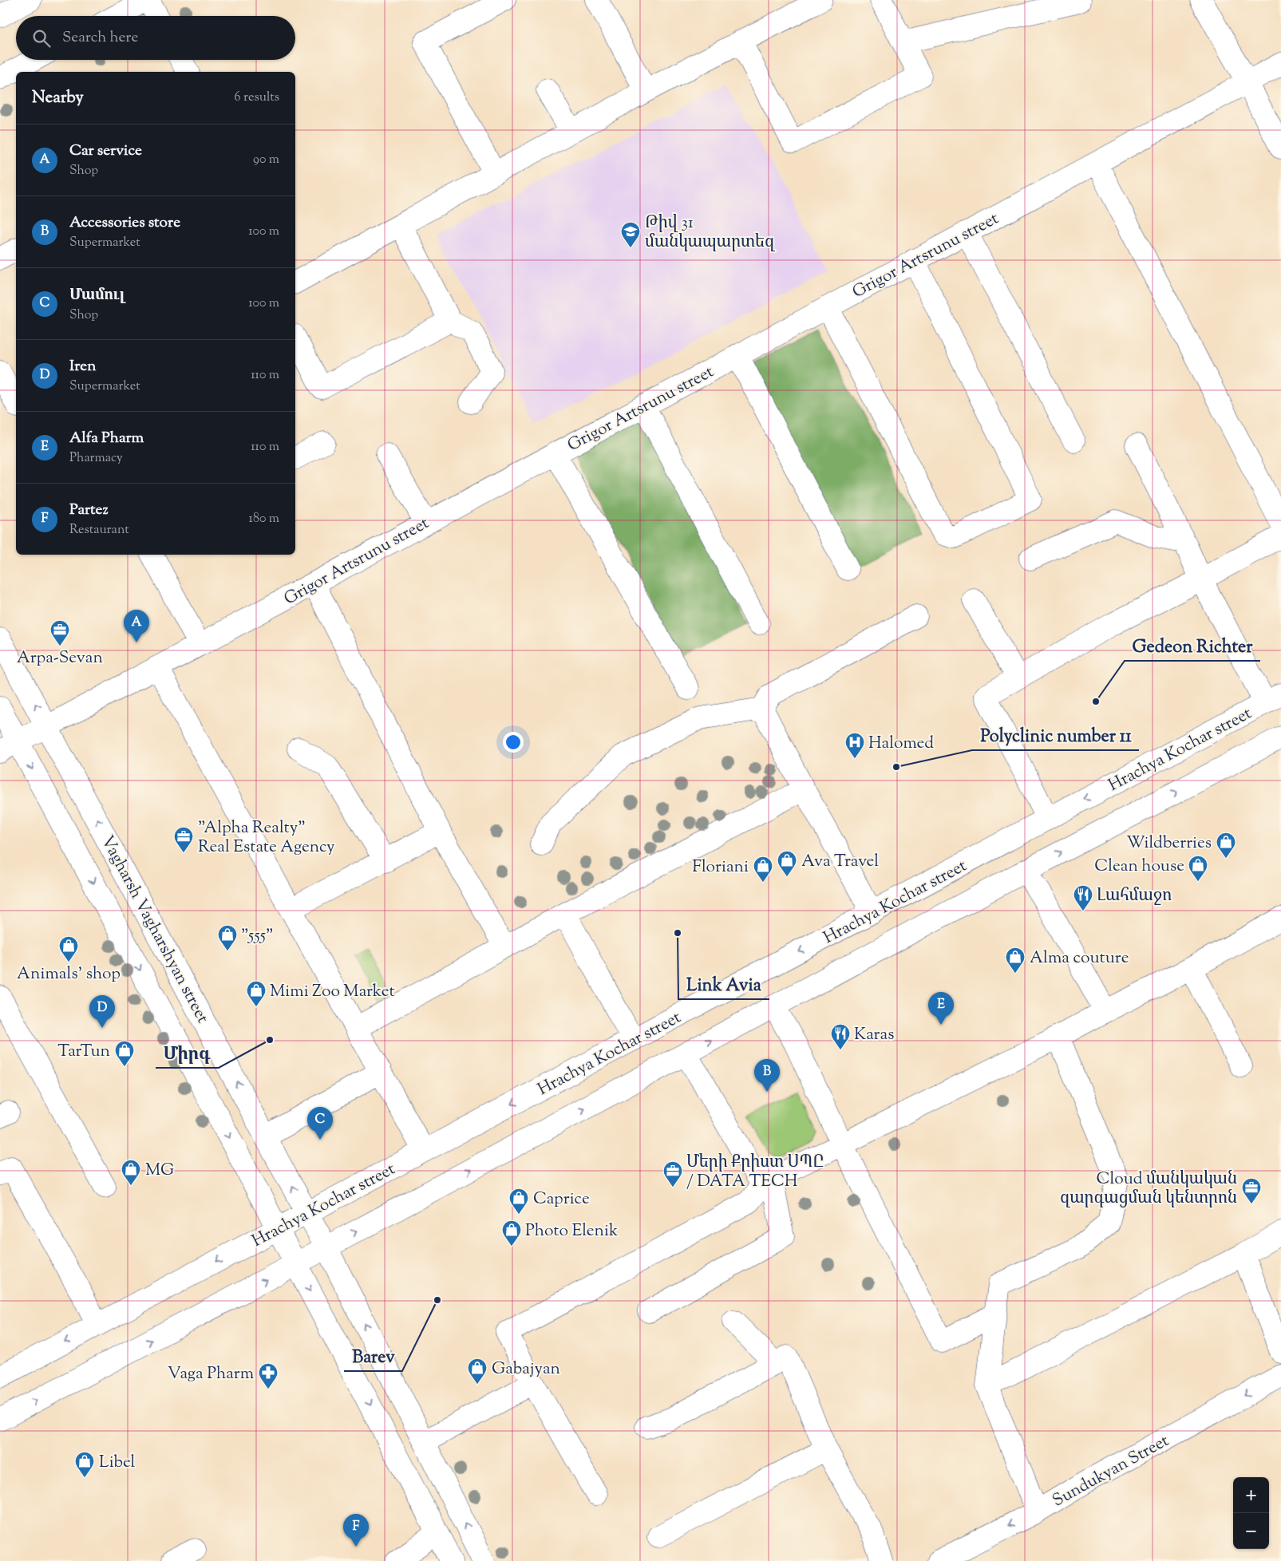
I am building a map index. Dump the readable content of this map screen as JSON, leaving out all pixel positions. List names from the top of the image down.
{
  "streets": {
    "main road": [
      "Grigor Artsrunu street",
      "Hrachya Kochar street",
      "Vagharsh Vagharshyan street",
      "Sundukyan Street"
    ]
  },
  "crossings": [
    ["Grigor Artsrunu street", "Vagharsh Vagharshyan street"],
    ["Hrachya Kochar street", "Vagharsh Vagharshyan street"]
  ],
  "places": {
    "school or university": ["Թիվ 31 մանկապարտեզ"],
    "office": [
      "Arpa-Sevan",
      "\"Alpha Realty\" Real Estate Agency",
      "Մերի Քրիստ ՍՊԸ / DATA TECH",
      "Cloud մանկական զարգացման կենտրոն"
    ],
    "other": [
      "Gedeon Richter",
      "Polyclinic number 11",
      "Link Avia",
      "Միրգ",
      "Barev"
    ],
    "hospital": ["Halomed"],
    "shop": [
      "Wildberries",
      "Ava Travel",
      "Clean house",
      "Floriani",
      "\"555\"",
      "Animals' shop",
      "Alma couture",
      "Mimi Zoo Market",
      "TarTun",
      "MG",
      "Caprice",
      "Photo Elenik",
      "Gabajyan",
      "Libel"
    ],
    "restaurant": ["Լահմաջո", "Karas"],
    "pharmacy": ["Vaga Pharm"]
  },
  "page": {
    "search": "Search here",
    "heading": ["Nearby", "6 results"],
    "list": [
      {
        "mark": "A",
        "name": "Car service",
        "note": "Shop",
        "value": "90 m"
      },
      {
        "mark": "B",
        "name": "Accessories store",
        "note": "Supermarket",
        "value": "100 m"
      },
      {
        "mark": "C",
        "name": "Մամուլ",
        "note": "Shop",
        "value": "100 m"
      },
      {
        "mark": "D",
        "name": "Iren",
        "note": "Supermarket",
        "value": "110 m"
      },
      {
        "mark": "E",
        "name": "Alfa Pharm",
        "note": "Pharmacy",
        "value": "110 m"
      },
      {
        "mark": "F",
        "name": "Partez",
        "note": "Restaurant",
        "value": "180 m"
      }
    ],
    "pins": [
      "A",
      "E",
      "D",
      "B",
      "C",
      "F"
    ],
    "map_buttons": ["+", "−"]
  }
}
